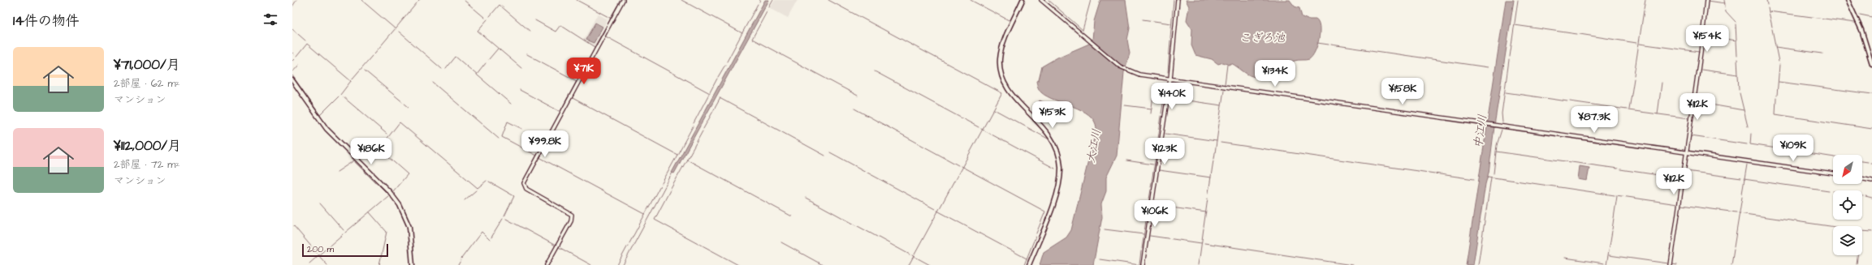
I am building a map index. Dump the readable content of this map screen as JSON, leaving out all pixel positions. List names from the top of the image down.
{
  "water": ["こぎろ池", "中江川", "大江川"],
  "scale_bar": "200 m",
  "north": "bottom left",
  "page": {
    "heading": "14件の物件",
    "price": [
      "¥154K",
      "¥71K",
      "¥134K",
      "¥158K",
      "¥140K",
      "¥112K",
      "¥153K",
      "¥87.3K",
      "¥99.8K",
      "¥109K",
      "¥186K",
      "¥123K",
      "¥112K",
      "¥106K"
    ],
    "list": [
      {
        "name": "¥71,000/月",
        "note": "2部屋 · 62 m² · マンション"
      },
      {
        "name": "¥112,000/月",
        "note": "2部屋 · 72 m² · マンション"
      }
    ],
    "scale": "200 m"
  }
}
